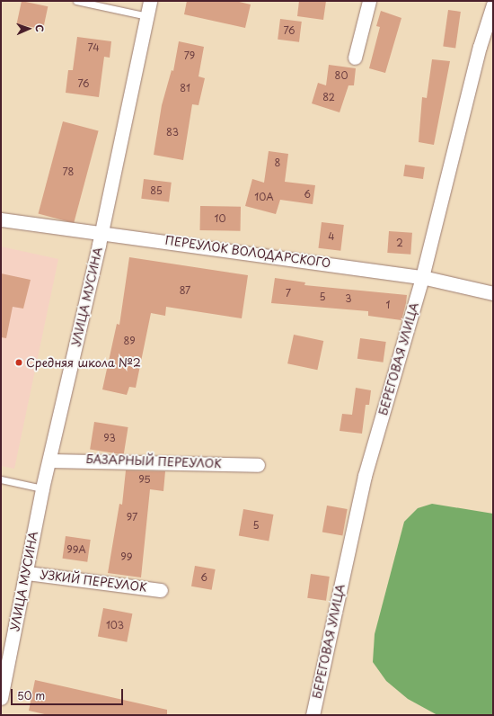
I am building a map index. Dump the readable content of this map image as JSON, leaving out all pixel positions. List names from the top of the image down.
{
  "streets": {
    "street": [
      "ПЕРЕУЛОК ВОЛОДАРСКОГО",
      "УЛИЦА МУСИНА",
      "БЕРЕГОВАЯ УЛИЦА",
      "БАЗАРНЫЙ ПЕРЕУЛОК",
      "УЗКИЙ ПЕРЕУЛОК"
    ]
  },
  "crossings": [
    ["ПЕРЕУЛОК ВОЛОДАРСКОГО", "УЛИЦА МУСИНА"],
    ["ПЕРЕУЛОК ВОЛОДАРСКОГО", "БЕРЕГОВАЯ УЛИЦА"],
    ["УЛИЦА МУСИНА", "БАЗАРНЫЙ ПЕРЕУЛОК"],
    ["УЛИЦА МУСИНА", "УЗКИЙ ПЕРЕУЛОК"]
  ],
  "places": ["Средняя школа №2"],
  "house_numbers": [
    "76",
    "74",
    "79",
    "80",
    "76",
    "81",
    "82",
    "83",
    "8",
    "78",
    "85",
    "6",
    "10А",
    "10",
    "4",
    "2",
    "87",
    "7",
    "5",
    "3",
    "1",
    "89",
    "93",
    "95",
    "97",
    "5",
    "99А",
    "99",
    "6",
    "103"
  ],
  "scale_bar": "50 m",
  "north": "right"
}
